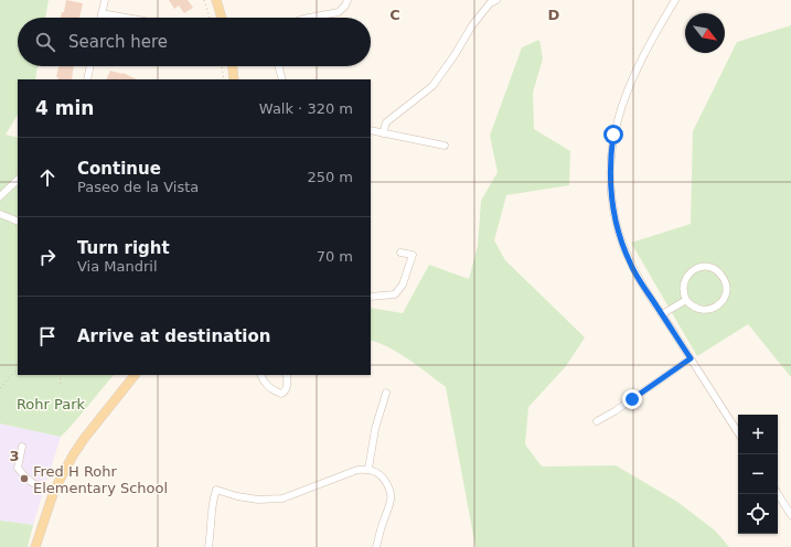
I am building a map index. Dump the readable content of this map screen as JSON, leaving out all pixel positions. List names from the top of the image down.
{
  "parks": ["Rohr Park"],
  "places": ["Fred H Rohr Elementary School"],
  "north": "bottom right",
  "page": {
    "search": "Search here",
    "heading": ["4 min", "Walk · 320 m"],
    "list": [
      ["Continue", "Paseo de la Vista", "250 m"],
      ["Turn right", "Via Mandril", "70 m"],
      "Arrive at destination"
    ],
    "map_buttons": ["+", "−"]
  },
  "grid": {
    "columns": ["C", "D"],
    "rows": ["3"]
  }
}
